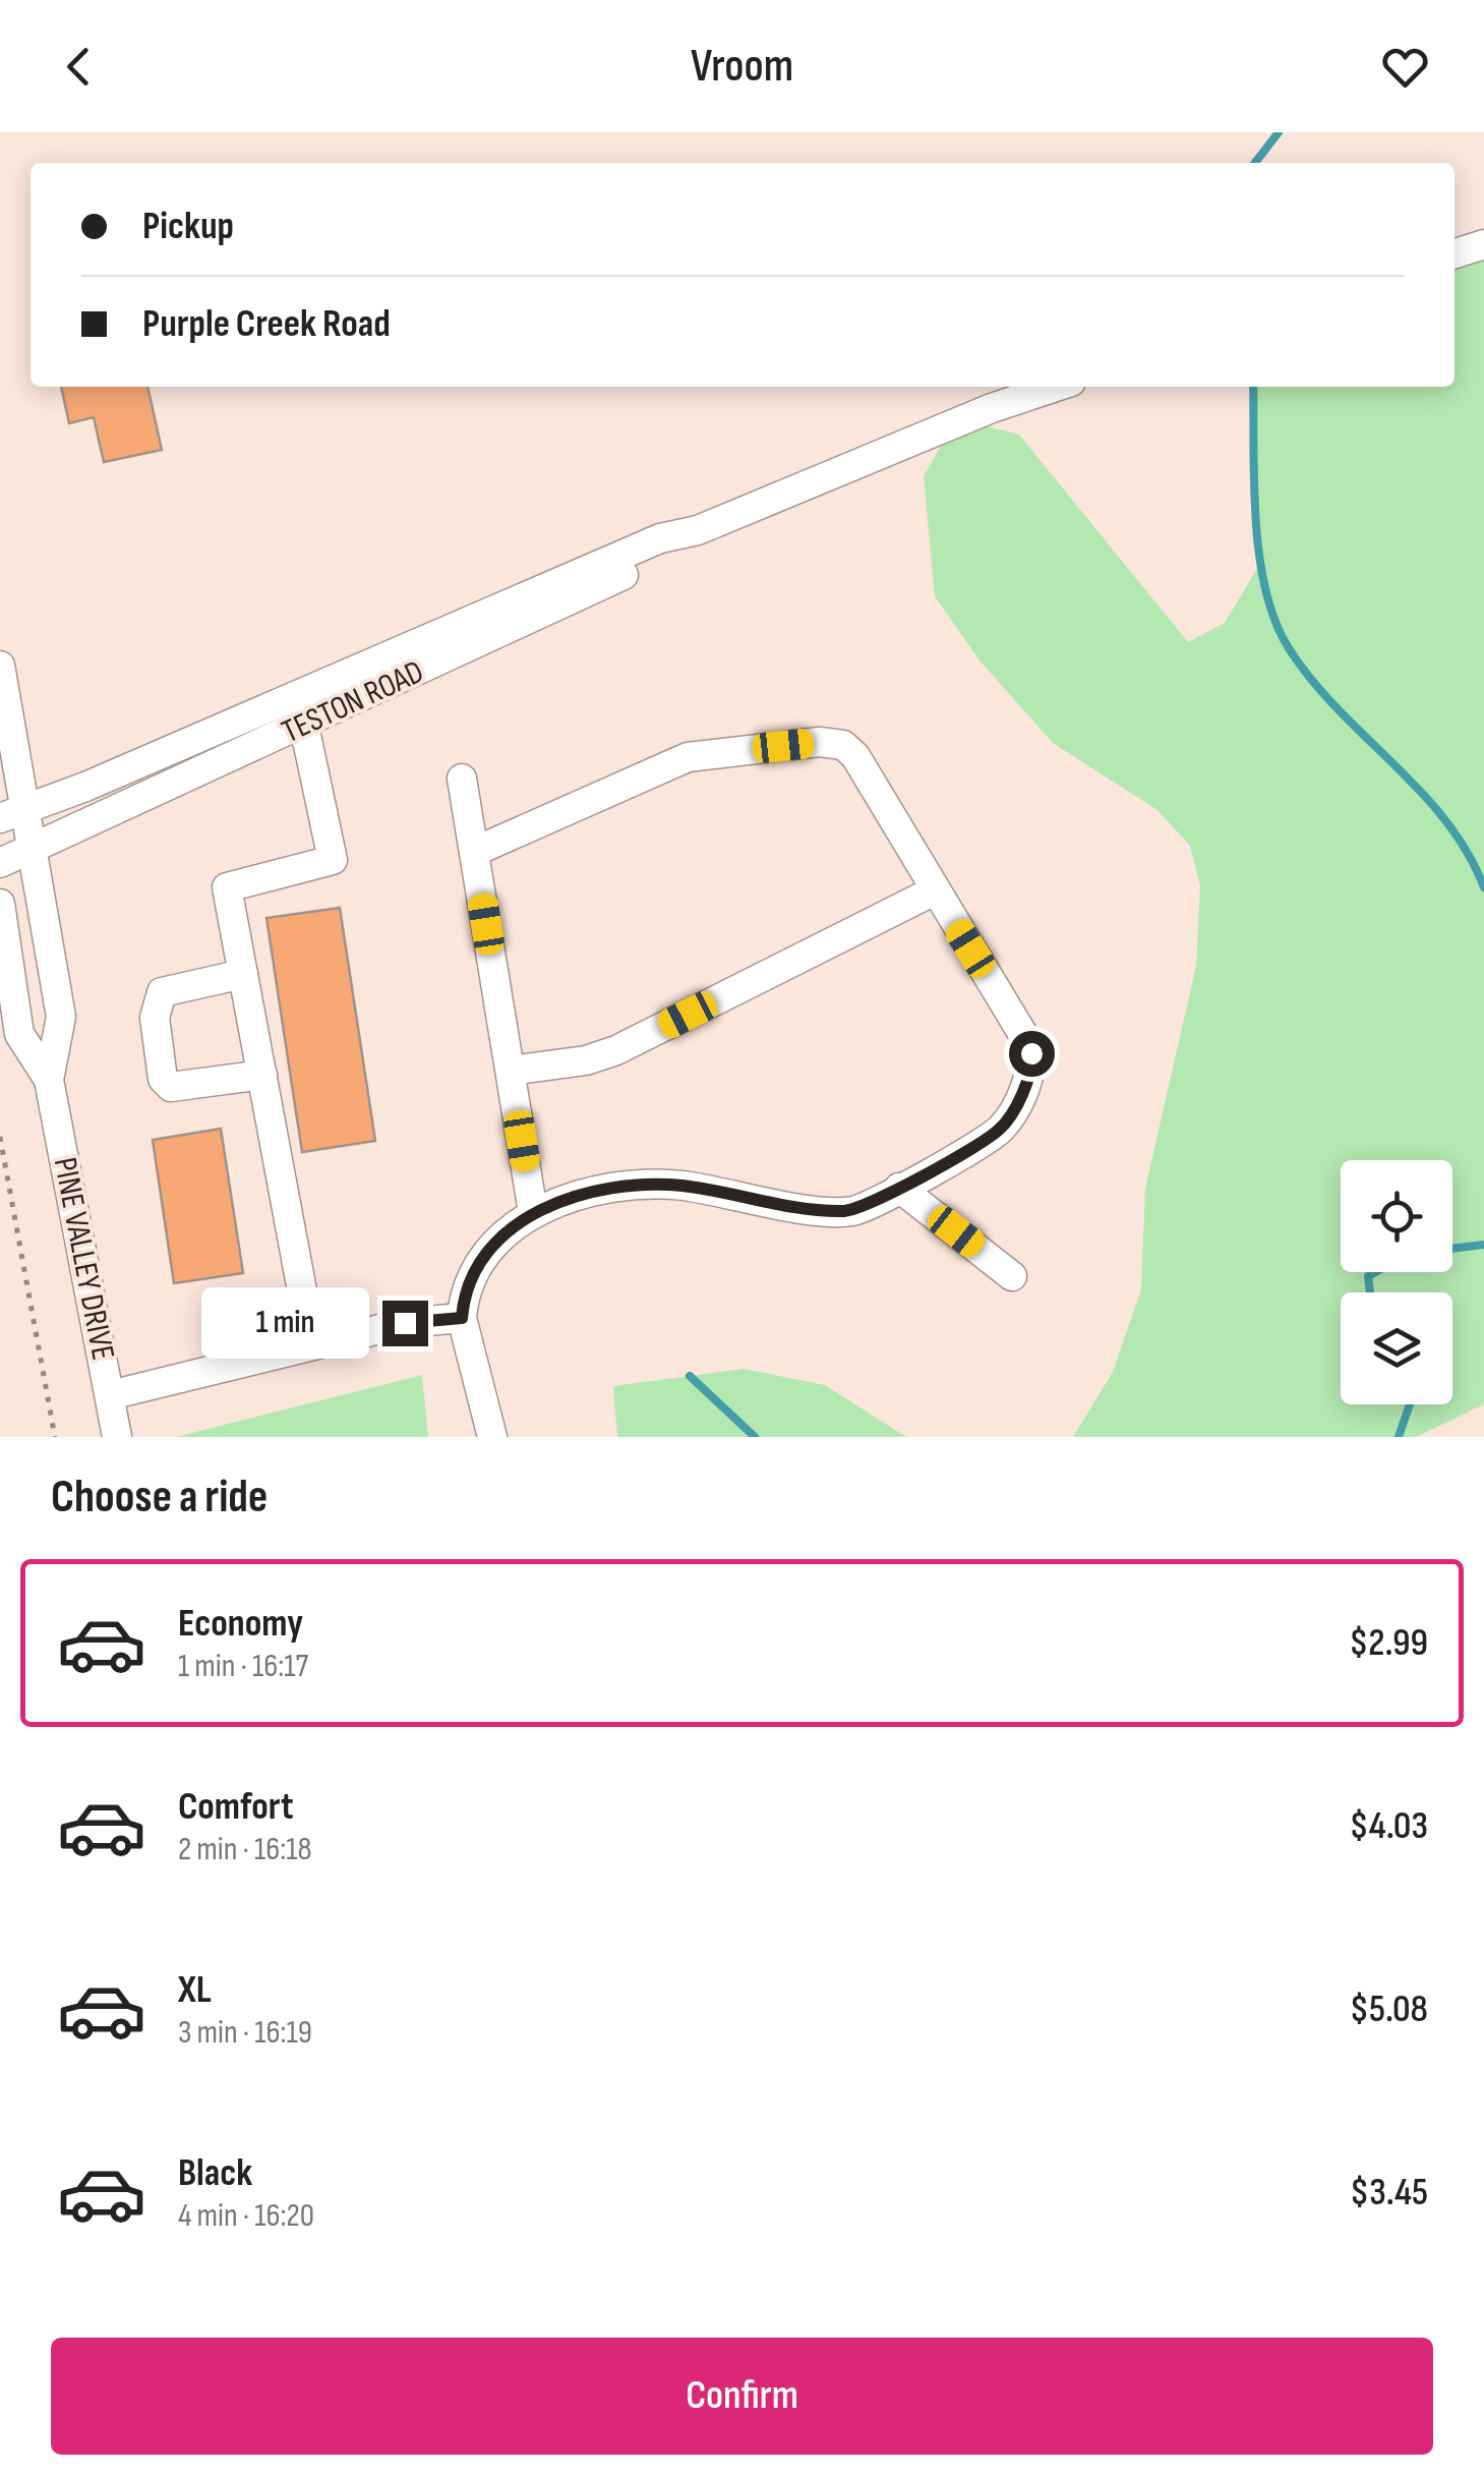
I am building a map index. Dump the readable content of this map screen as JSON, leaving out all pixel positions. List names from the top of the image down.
{
  "streets": {
    "street": ["TESTON ROAD", "PINE VALLEY DRIVE"]
  },
  "crossings": [
    ["TESTON ROAD", "PINE VALLEY DRIVE"]
  ],
  "page": {
    "header": "Vroom",
    "banner": ["Pickup", "Purple Creek Road"],
    "bubble": "1 min",
    "heading": "Choose a ride",
    "list": [
      {
        "name": "Economy",
        "note": "1 min · 16:17",
        "value": "$2.99"
      },
      {
        "name": "Comfort",
        "note": "2 min · 16:18",
        "value": "$4.03"
      },
      {
        "name": "XL",
        "note": "3 min · 16:19",
        "value": "$5.08"
      },
      {
        "name": "Black",
        "note": "4 min · 16:20",
        "value": "$3.45"
      }
    ],
    "buttons": "Confirm"
  }
}
